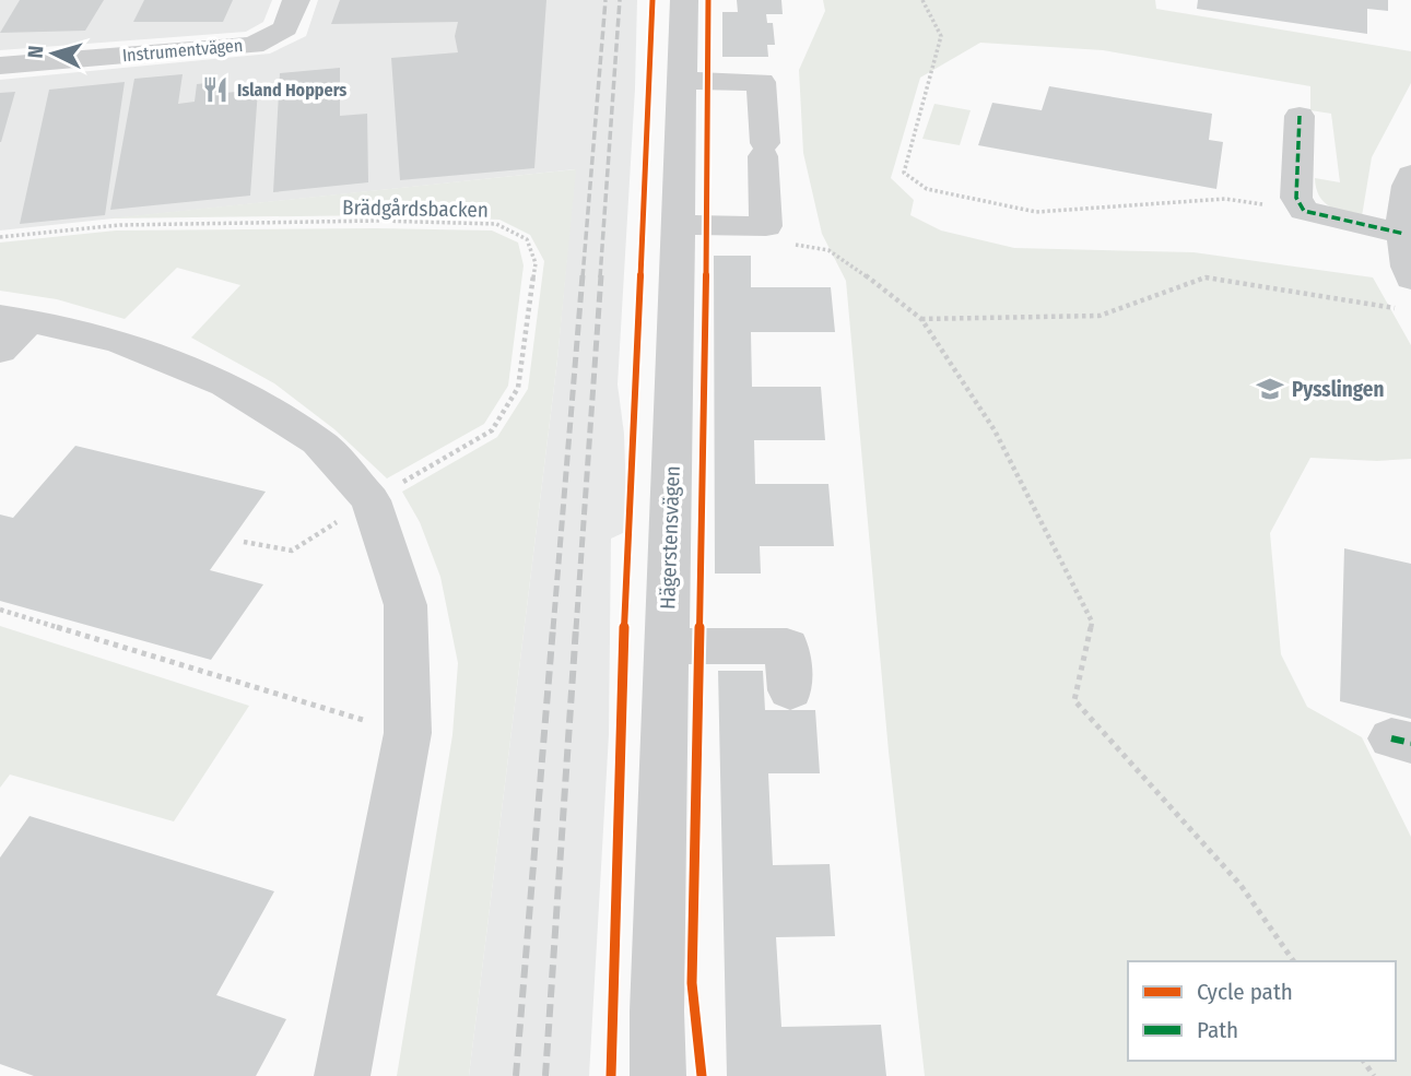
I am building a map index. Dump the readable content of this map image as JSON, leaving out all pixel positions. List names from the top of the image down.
{
  "streets": {
    "street": ["Instrumentvägen", "Hägerstensvägen"],
    "path": ["Brädgårdsbacken"]
  },
  "places": {
    "restaurant": ["Island Hoppers"],
    "school or university": ["Pysslingen"]
  },
  "legend": ["Cycle path", "Path"],
  "north": "left"
}
